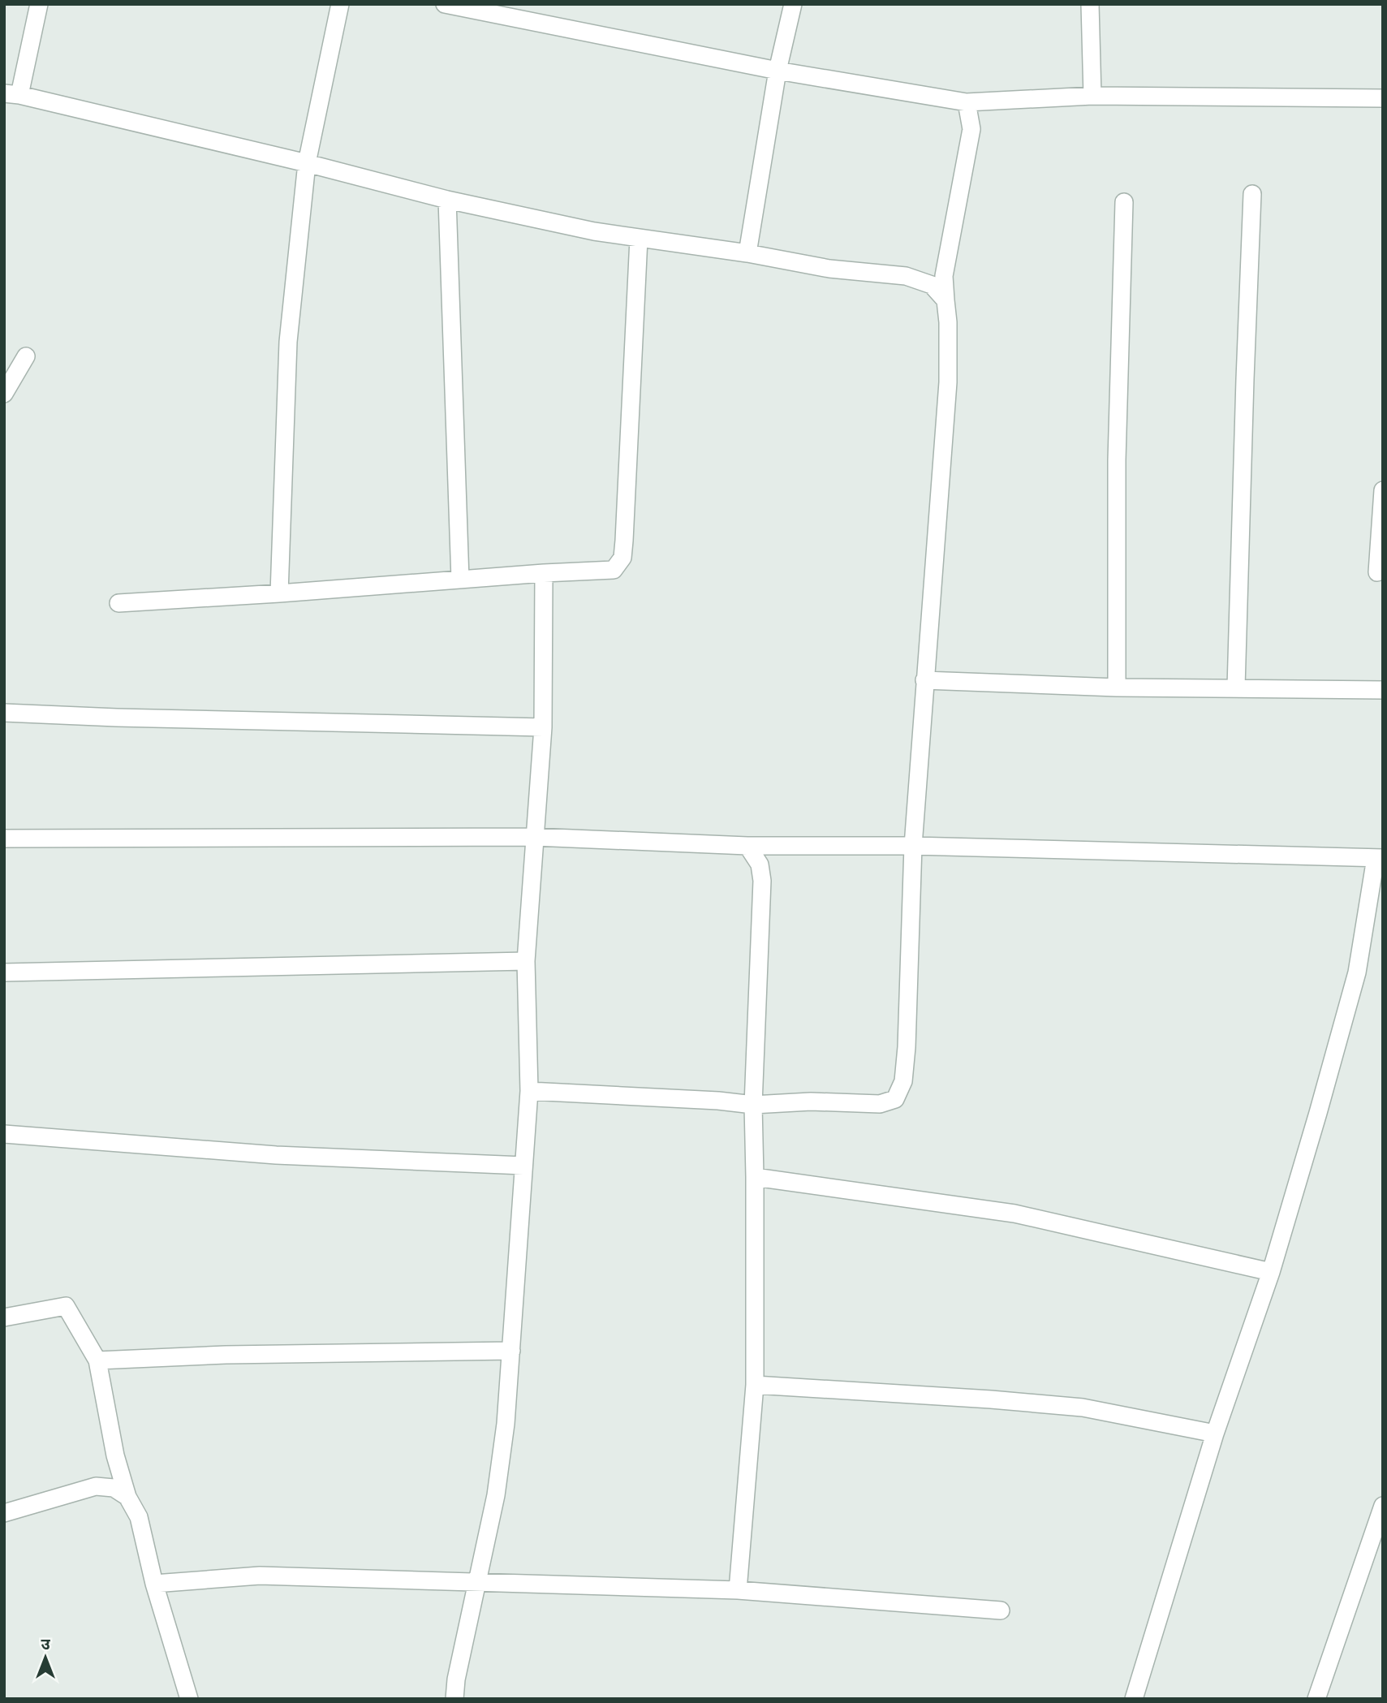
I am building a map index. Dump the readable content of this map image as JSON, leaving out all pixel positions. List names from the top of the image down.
{
  "north": "top"
}
